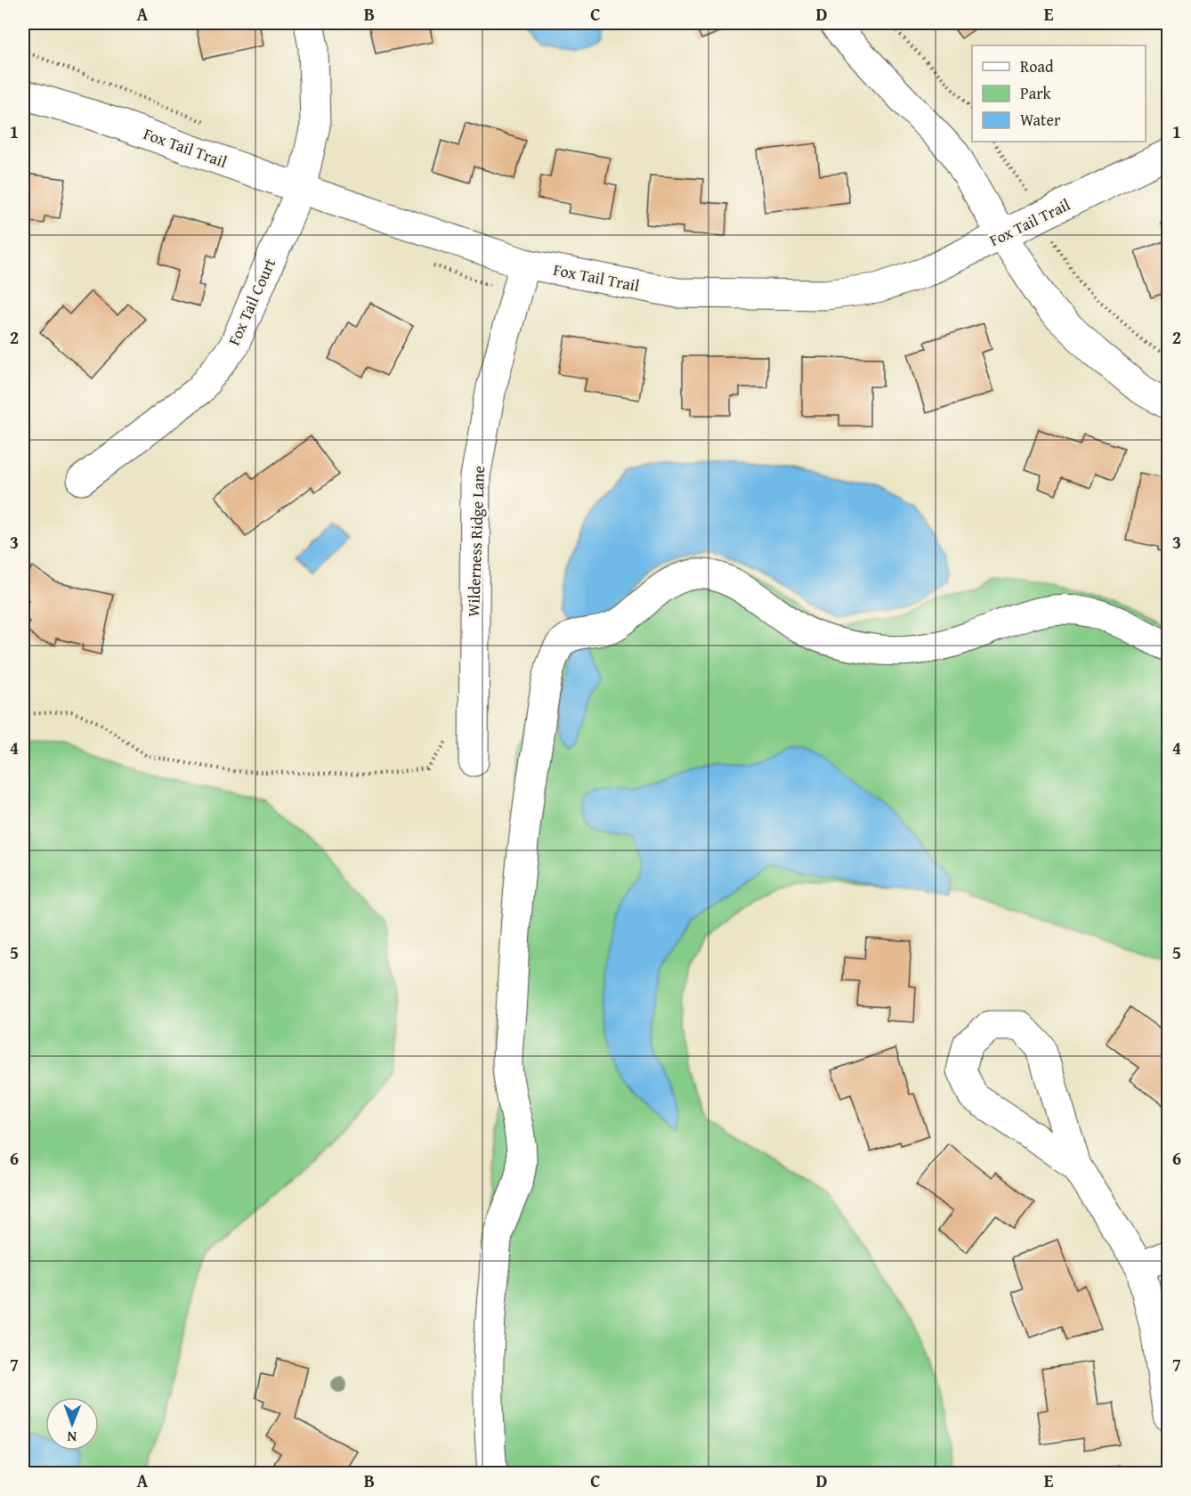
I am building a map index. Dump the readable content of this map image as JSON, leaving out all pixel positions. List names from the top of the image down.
{
  "streets": {
    "street": ["Fox Tail Trail", "Fox Tail Court", "Wilderness Ridge Lane"]
  },
  "crossings": [
    ["Fox Tail Trail", "Fox Tail Court"],
    ["Fox Tail Trail", "Wilderness Ridge Lane"]
  ],
  "legend": ["Road", "Park", "Water"],
  "north": "bottom",
  "grid": {
    "columns": [
      "A",
      "B",
      "C",
      "D",
      "E"
    ],
    "rows": [
      "1",
      "2",
      "3",
      "4",
      "5",
      "6",
      "7"
    ]
  }
}
